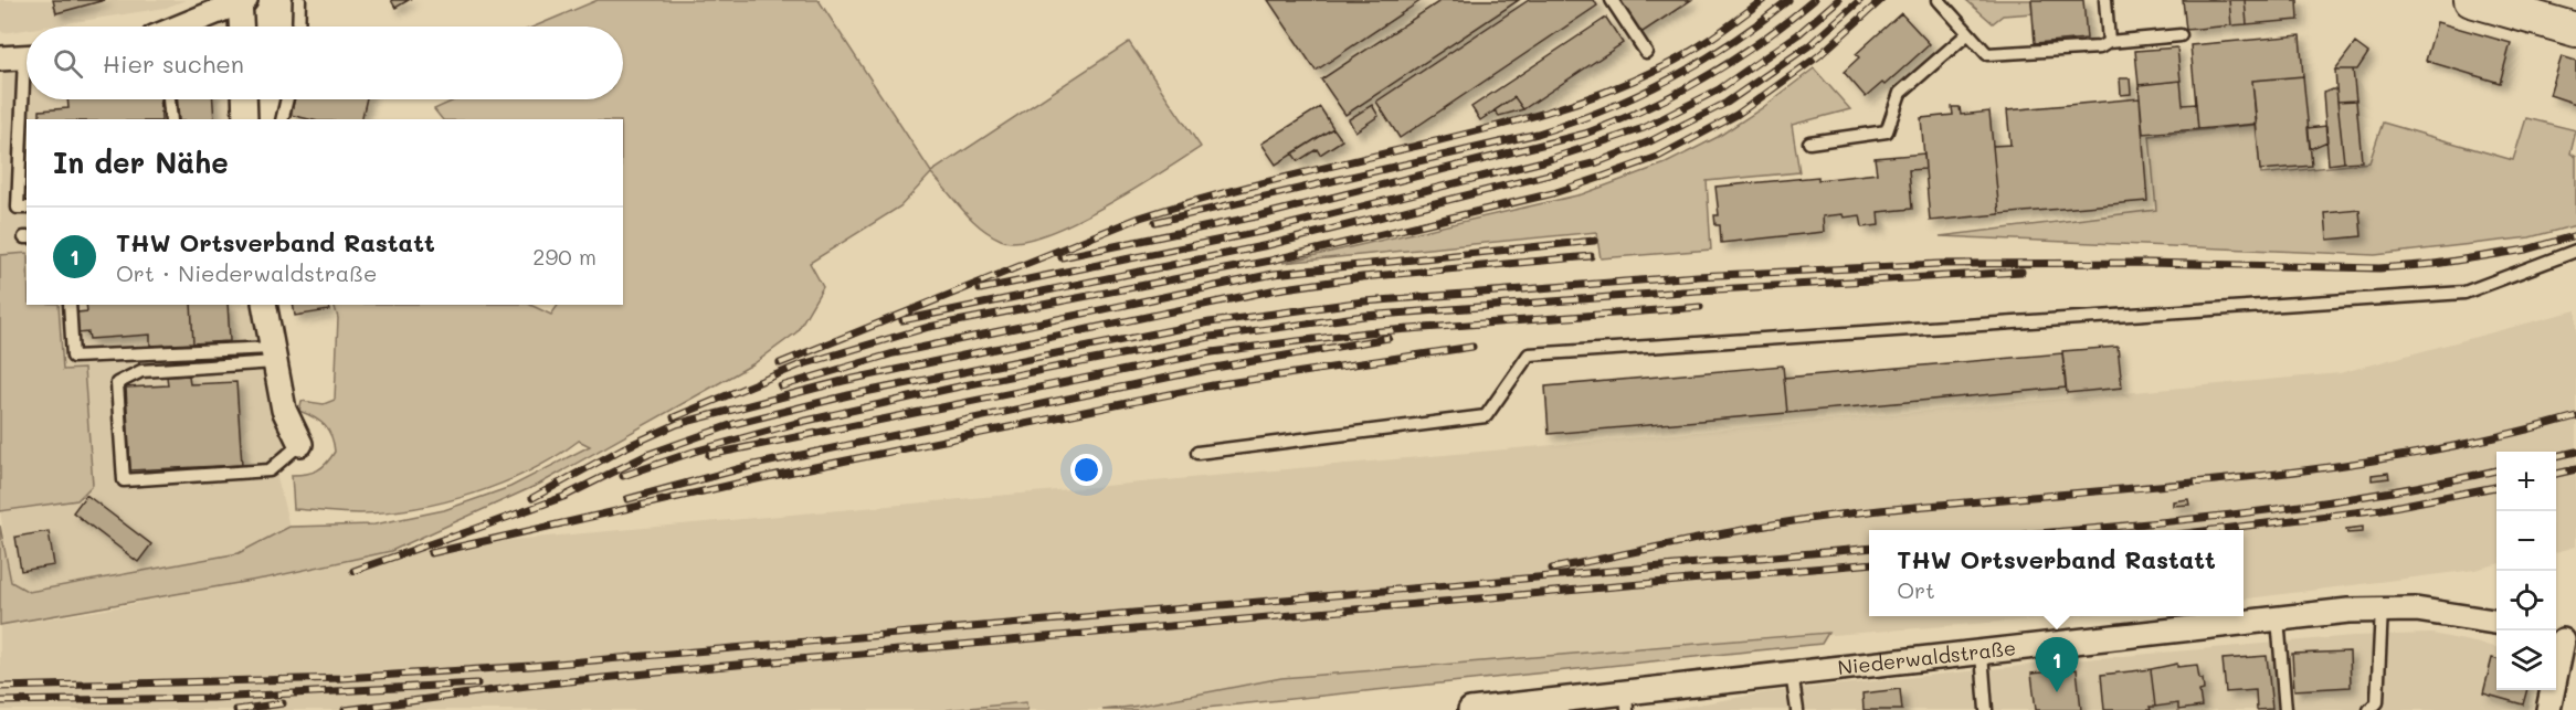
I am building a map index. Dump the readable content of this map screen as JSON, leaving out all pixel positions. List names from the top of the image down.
{
  "streets": {
    "street": ["Niederwaldstraße"]
  },
  "page": {
    "search": "Hier suchen",
    "heading": "In der Nähe",
    "list": [
      {
        "mark": "1",
        "name": "THW Ortsverband Rastatt",
        "note": "Ort · Niederwaldstraße",
        "value": "290 m"
      }
    ],
    "map_buttons": ["+", "−"],
    "popup": ["THW Ortsverband Rastatt", "Ort"],
    "pins": "1"
  }
}
